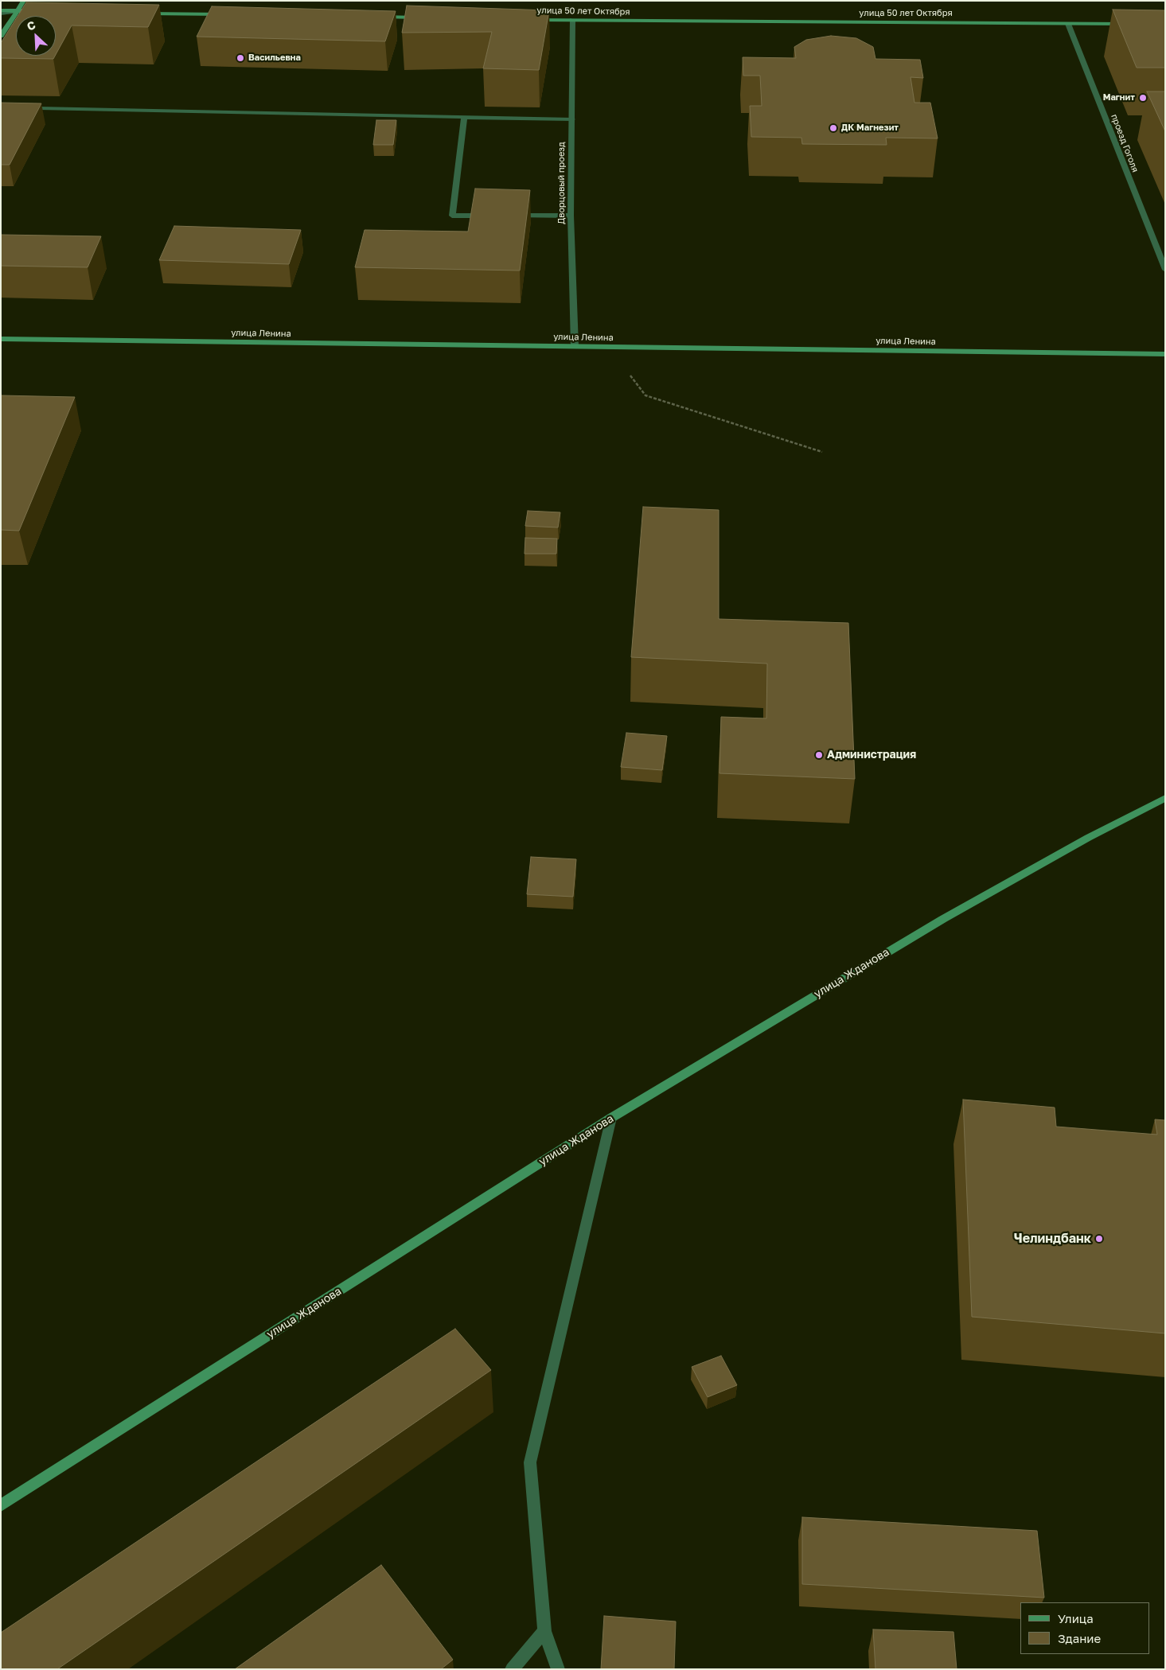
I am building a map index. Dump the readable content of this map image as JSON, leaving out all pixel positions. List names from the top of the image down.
{
  "streets": {
    "street": [
      "улица 50 лет Октября",
      "проезд Гоголя",
      "Дворцовый проезд",
      "улица Ленина",
      "улица Жданова"
    ]
  },
  "crossings": [
    ["улица 50 лет Октября", "проезд Гоголя"],
    ["улица 50 лет Октября", "Дворцовый проезд"],
    ["Дворцовый проезд", "улица Ленина"]
  ],
  "places": [
    "Васильевна",
    "Магнит",
    "ДК Магнезит",
    "Администрация",
    "Челиндбанк"
  ],
  "legend": ["Улица", "Здание"],
  "north": "top left"
}
